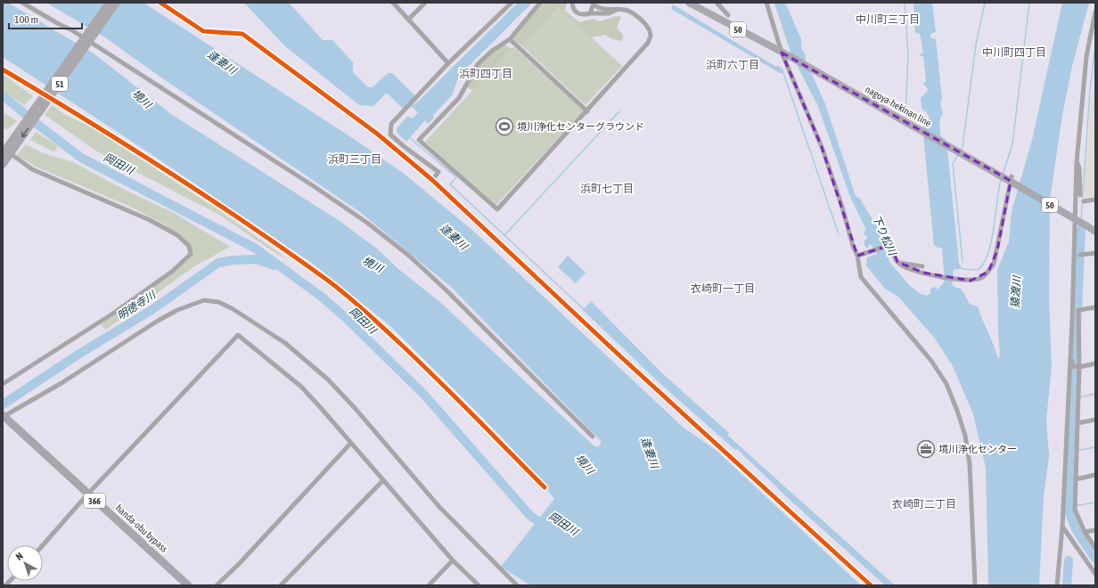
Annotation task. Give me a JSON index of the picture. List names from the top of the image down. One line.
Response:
{"streets":{"highway":["366","handa-obu bypass"],"main road":["50","51","nagoya-hekinan line"]},"districts":["中川町三丁目","中川町四丁目","浜町六丁目","浜町四丁目","浜町三丁目","浜町七丁目","衣崎町一丁目","衣崎町二丁目"],"water":["逢妻川","境川","岡田川","下り松川","猿渡川","明徳寺川"],"places":{"sports":["境川浄化センターグラウンド"],"office":["境川浄化センター"]},"scale_bar":"100 m","north":"top left"}
